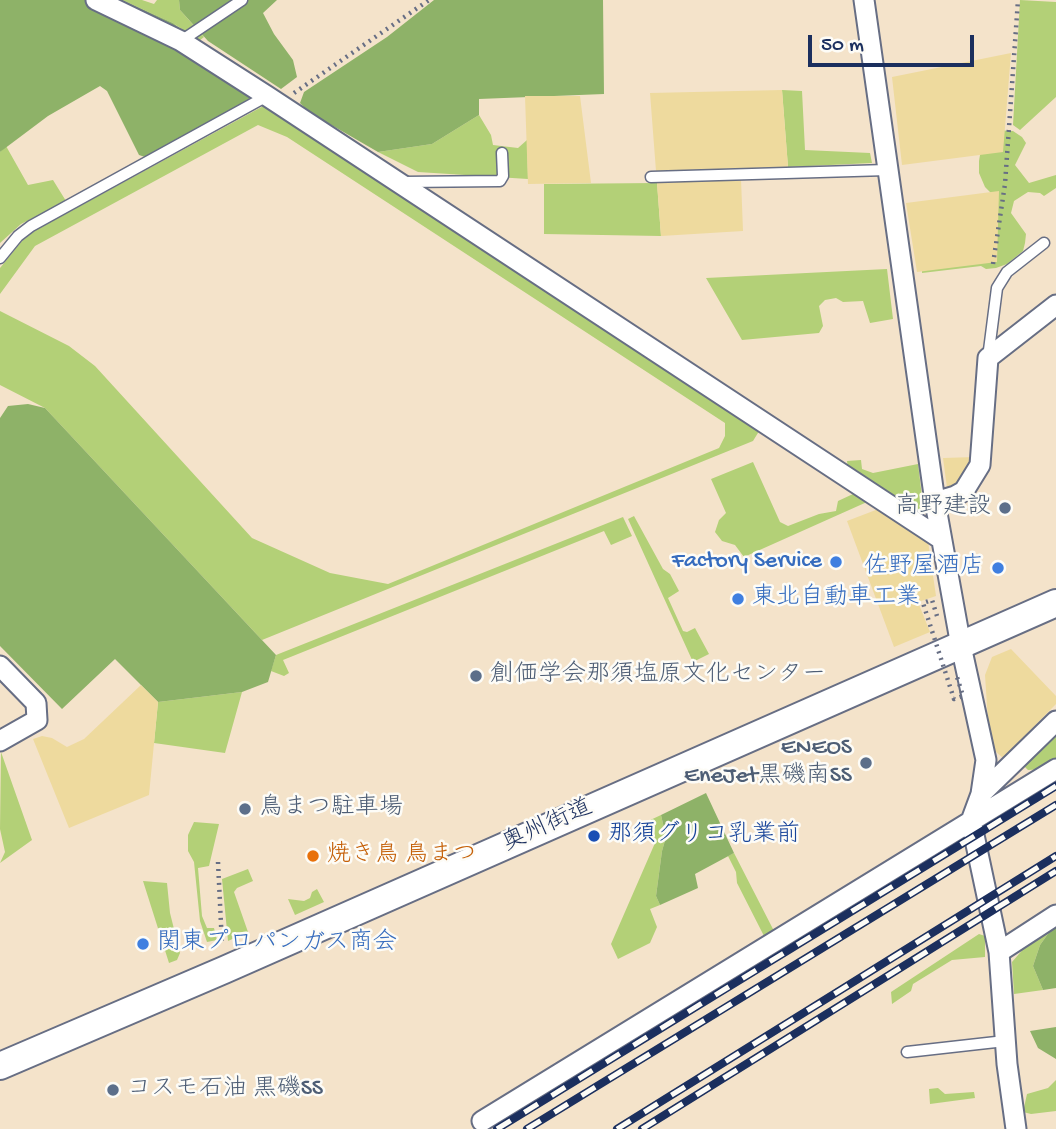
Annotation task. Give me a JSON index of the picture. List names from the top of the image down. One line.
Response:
{"streets":{"main road":["奥州街道"]},"places":["高野建設","Factory Service","佐野屋酒店","東北自動車工業","創価学会那須塩原文化センター","ENEOS EneJet黒磯南SS","鳥まつ駐車場","那須グリコ乳業前","焼き鳥 鳥まつ","関東プロパンガス商会","コスモ石油 黒磯SS"],"scale_bar":"50 m"}
